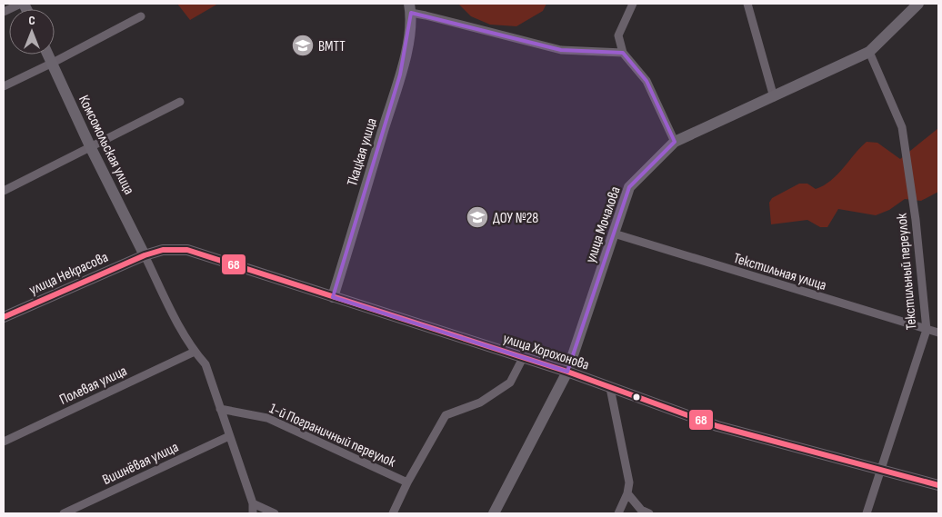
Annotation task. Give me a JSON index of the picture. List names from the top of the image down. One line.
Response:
{"streets":{"street":["Комсомольская улица","Ткацкая улица","улица Мочалова","Текстильная улица","Текстильный переулок","улица Некрасова","улица Хорохонова","Полевая улица","1-й Пограничный переулок","Вишнёвая улица"]},"crossings":[["Комсомольская улица","улица Некрасова"],["Комсомольская улица","улица Хорохонова"],["Ткацкая улица","улица Хорохонова"],["улица Мочалова","Текстильная улица"],["улица Мочалова","Текстильный переулок"],["улица Мочалова","улица Хорохонова"],["Текстильная улица","Текстильный переулок"],["Текстильный переулок","улица Хорохонова"],["улица Некрасова","улица Хорохонова"]],"places":{"school or university":["ВМТТ","ДОУ №28"]},"lines":["transit line 68"],"north":"top"}
